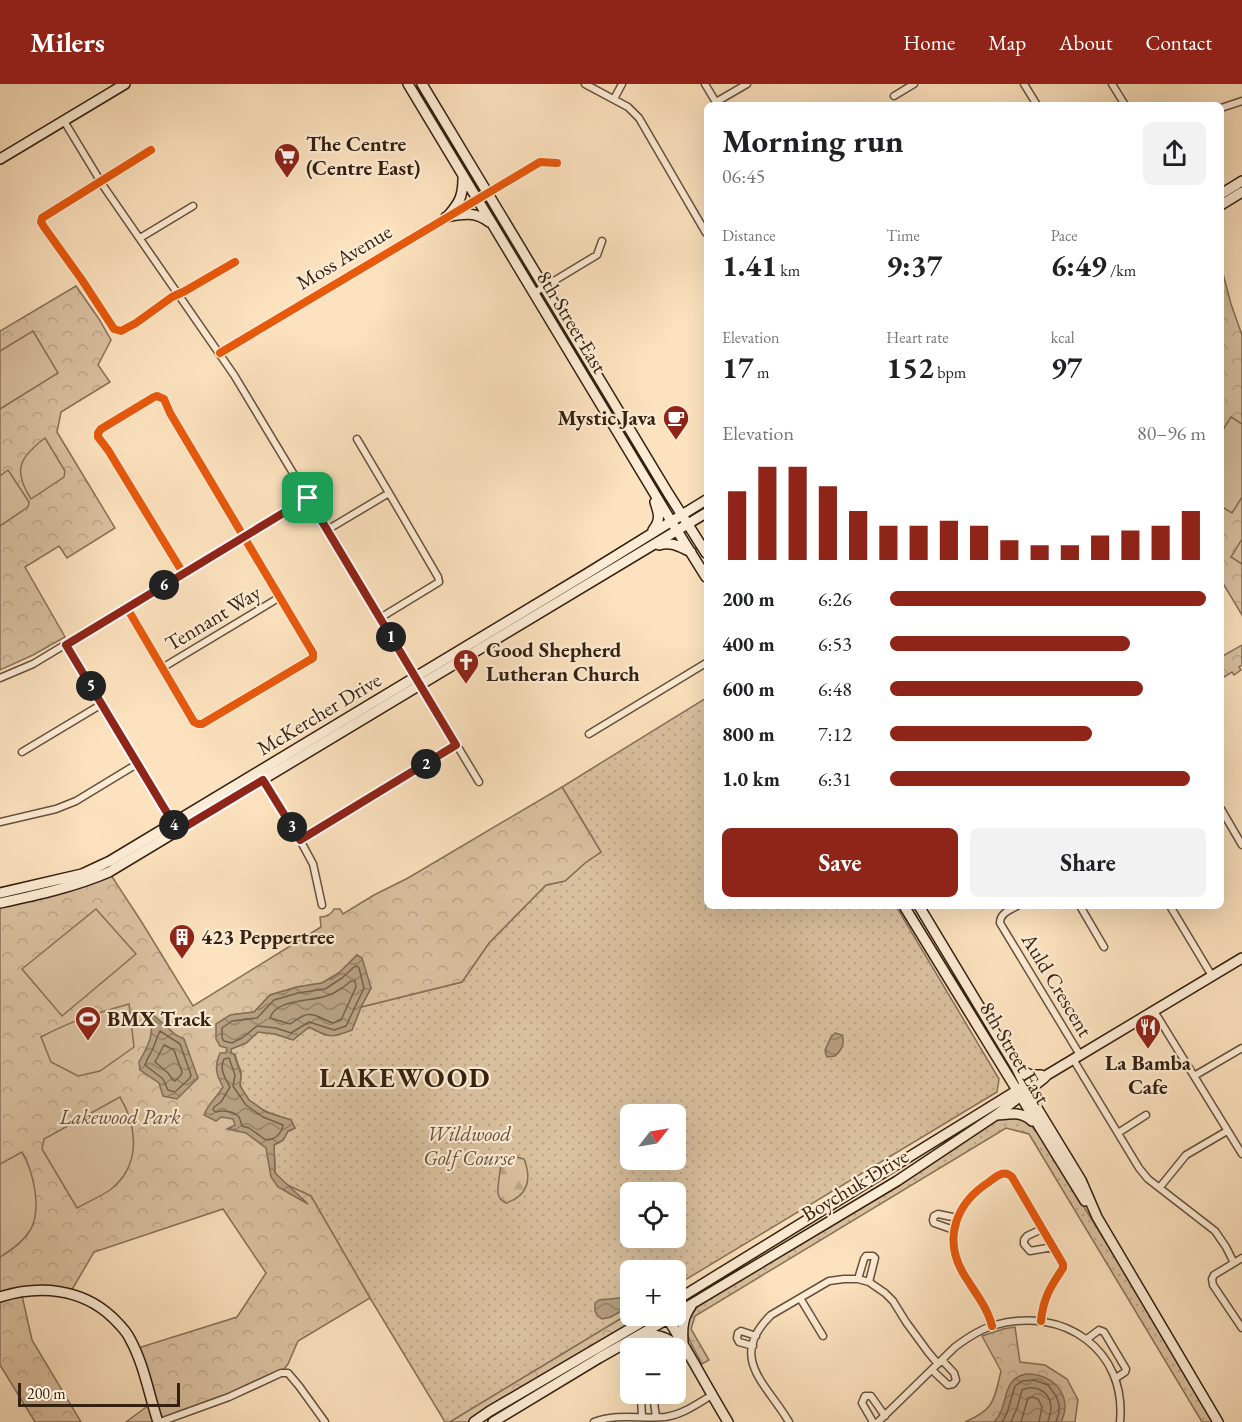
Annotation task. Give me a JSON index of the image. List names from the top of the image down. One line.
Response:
{"streets":{"main road":["8th Street East","McKercher Drive","Boychuk Drive"],"street":["Moss Avenue","Tennant Way","Auld Crescent"]},"crossings":[["Moss Avenue","8th Street East"],["8th Street East","McKercher Drive"],["8th Street East","Boychuk Drive"],["Auld Crescent","Boychuk Drive"]],"districts":["LAKEWOOD"],"parks":["Lakewood Park","Wildwood Golf Course"],"places":{"supermarket":["The Centre (Centre East)"],"cafe":["Mystic Java"],"church":["Good Shepherd Lutheran Church"],"building":["423 Peppertree"],"sports":["BMX Track"],"restaurant":["La Bamba Cafe"]},"scale_bar":"200 m","north":"top right","page":{"header":"Milers","nav":["Home","Map","About","Contact"],"heading":["Morning run","06:45"],"stats":[["Distance","1.41 km"],["Time","9:37"],["Pace","6:49 /km"],["Elevation","17 m"],["Heart rate","152 bpm"],["kcal","97"]],"chart":["Elevation","80–96 m"],"pins":["6","1","5","2","4","3"],"list":[{"name":"200 m","note":"6:26"},{"name":"400 m","note":"6:53"},{"name":"600 m","note":"6:48"},{"name":"800 m","note":"7:12"},{"name":"1.0 km","note":"6:31"}],"buttons":["Save","Share"],"map_buttons":["+","−"],"scale":"200 m"}}
